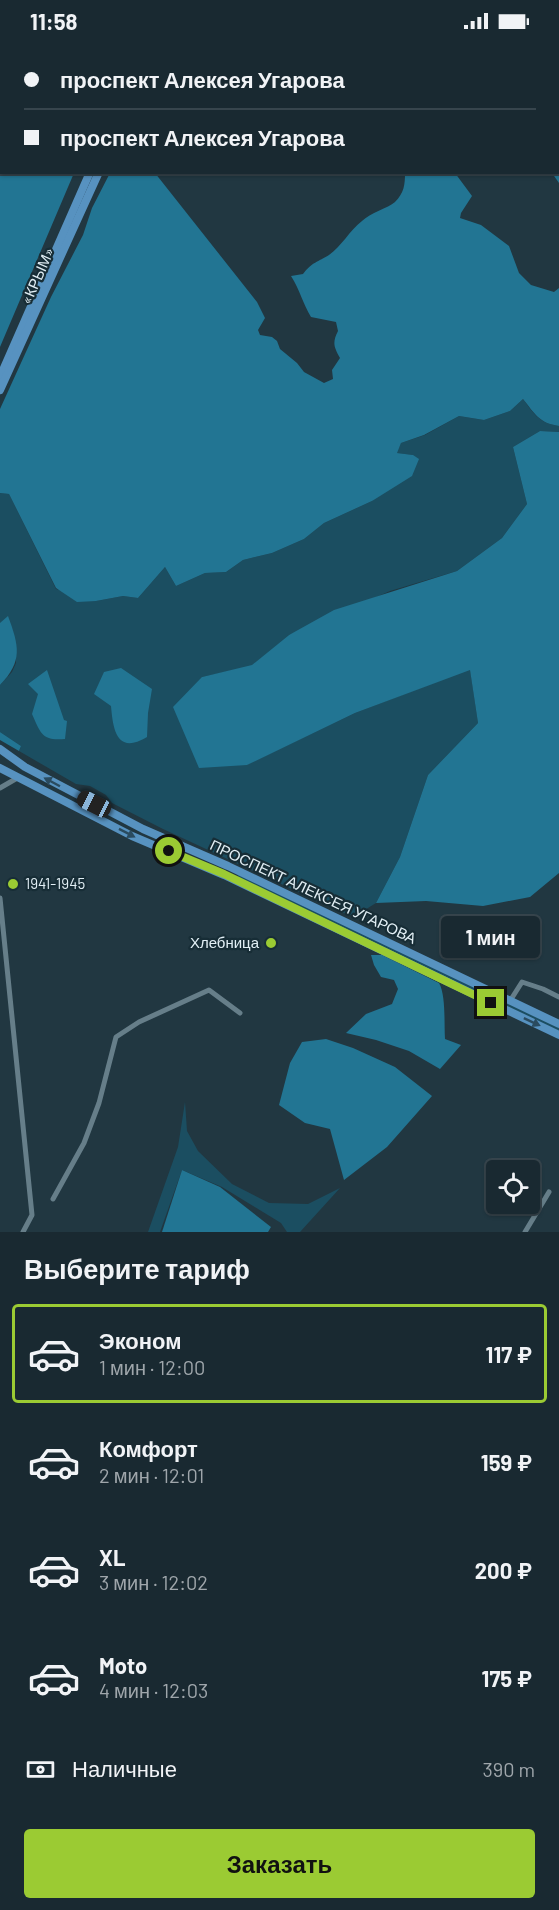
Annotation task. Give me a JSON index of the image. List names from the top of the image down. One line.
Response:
{"streets":{"main road":["«КРЫМ»","ПРОСПЕКТ АЛЕКСЕЯ УГАРОВА"]},"places":["1941-1945","Хлебница"],"page":{"status":"11:58","banner":["проспект Алексея Угарова","проспект Алексея Угарова"],"bubble":"1 мин","heading":"Выберите тариф","list":[{"name":"Эконом","note":"1 мин · 12:00","value":"117 ₽"},{"name":"Комфорт","note":"2 мин · 12:01","value":"159 ₽"},{"name":"XL","note":"3 мин · 12:02","value":"200 ₽"},{"name":"Moto","note":"4 мин · 12:03","value":"175 ₽"}],"pay":["Наличные","390 m"],"buttons":"Заказать"}}
